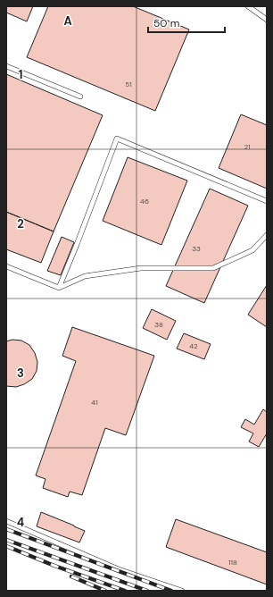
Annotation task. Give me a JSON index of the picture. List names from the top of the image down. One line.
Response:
{"house_numbers":["51","21","46","33","38","42","41","118"],"scale_bar":"50 m","grid":{"columns":["A"],"rows":["1","2","3","4"]}}
